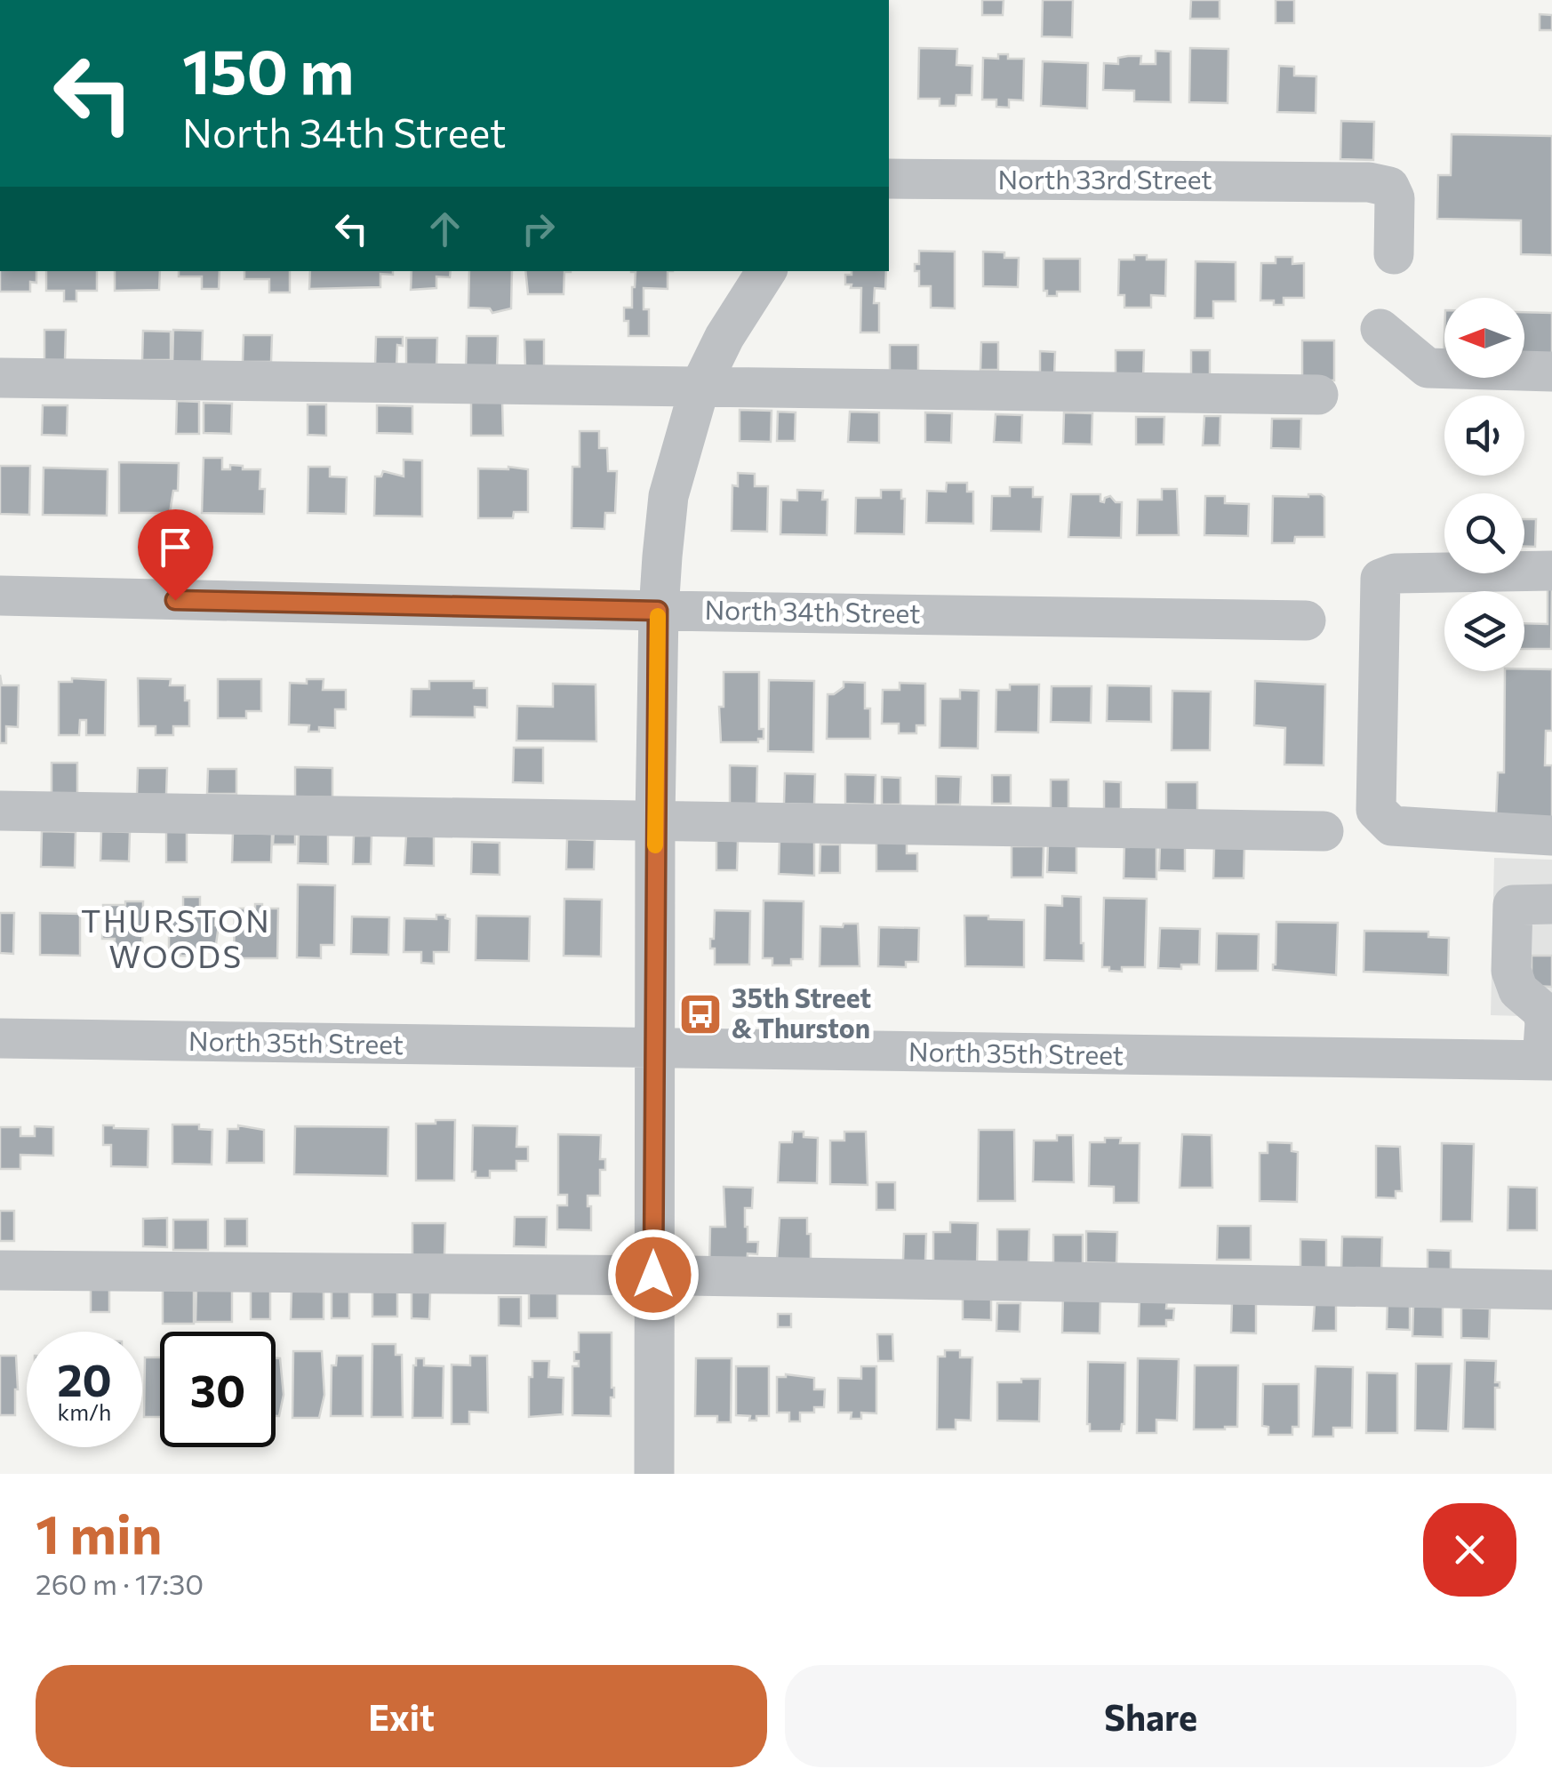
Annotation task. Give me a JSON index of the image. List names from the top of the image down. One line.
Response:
{"streets":{"street":["North 33rd Street","North 34th Street","North 35th Street"]},"districts":["THURSTON WOODS"],"places":{"bus stop":["35th Street & Thurston"]},"north":"left","page":{"turn":["150 m","North 34th Street"],"speed":"20 km/h","limit":"30","heading":["1 min","260 m · 17:30"],"buttons":["Exit","Share"]}}
